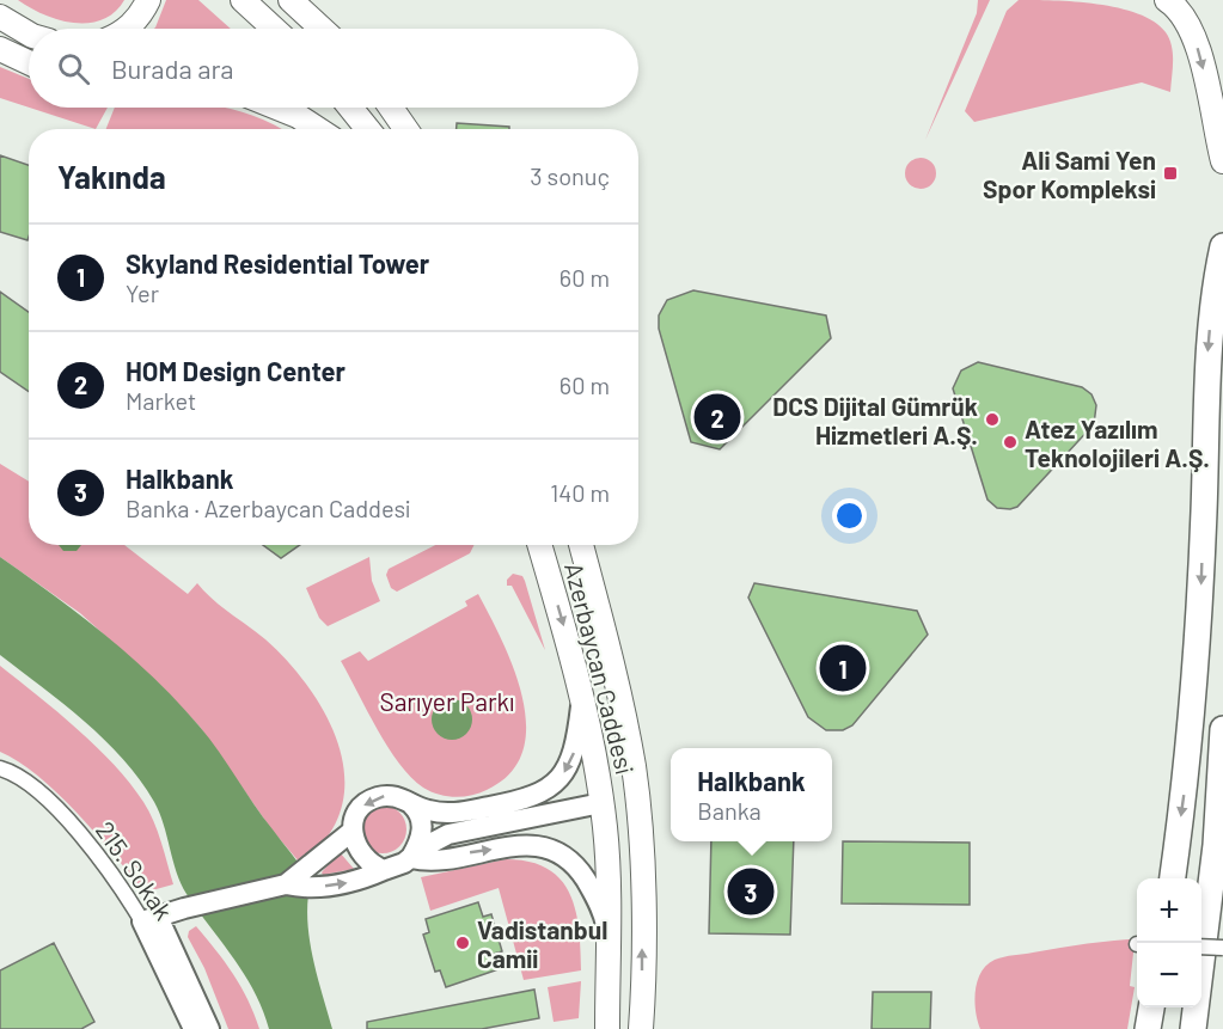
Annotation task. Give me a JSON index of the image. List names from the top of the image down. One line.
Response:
{"streets":{"main road":["Azerbaycan Caddesi"],"street":["215. Sokak"]},"parks":["Sarıyer Parkı"],"places":{"transit":["Ali Sami Yen Spor Kompleksi"],"other":["DCS Dijital Gümrük Hizmetleri A.Ş.","Atez Yazılım Teknolojileri A.Ş.","Vadistanbul Camii"]},"page":{"search":"Burada ara","heading":["Yakında","3 sonuç"],"list":[{"mark":"1","name":"Skyland Residential Tower","note":"Yer","value":"60 m"},{"mark":"2","name":"HOM Design Center","note":"Market","value":"60 m"},{"mark":"3","name":"Halkbank","note":"Banka · Azerbaycan Caddesi","value":"140 m"}],"pins":["2","1","3"],"popup":["Halkbank","Banka"],"map_buttons":["+","−"]}}
